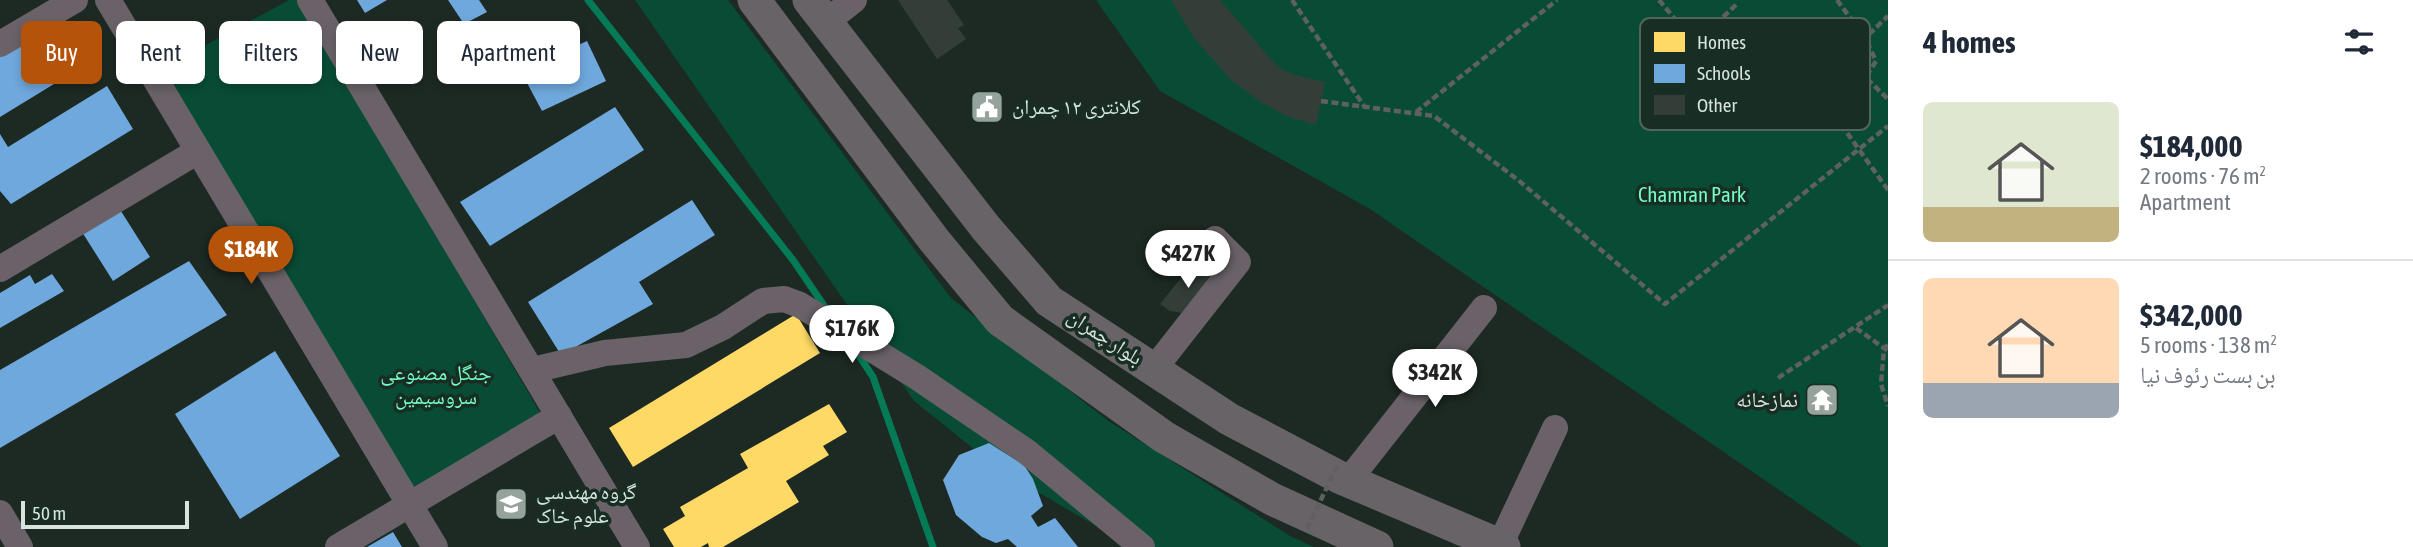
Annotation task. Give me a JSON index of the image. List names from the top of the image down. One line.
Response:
{"streets":{"main road":["بلوار چمران"]},"parks":["Chamran Park","جنگل مصنوعی سروسیمین"],"places":{"public building":["کلانتری ۱۲ چمران"],"temple":["نمازخانه"],"school or university":["گروه مهندسی علوم خاک"]},"legend":["Homes","Schools","Other"],"scale_bar":"50 m","page":{"heading":"4 homes","chip":["Buy","Rent","Filters","New","Apartment"],"list":[{"name":"$184,000","note":"2 rooms · 76 m² · Apartment"},{"name":"$342,000","note":"5 rooms · 138 m² · بن بست رئوف نیا"}],"price":["$184K","$427K","$176K","$342K"],"scale":"50 m"}}
